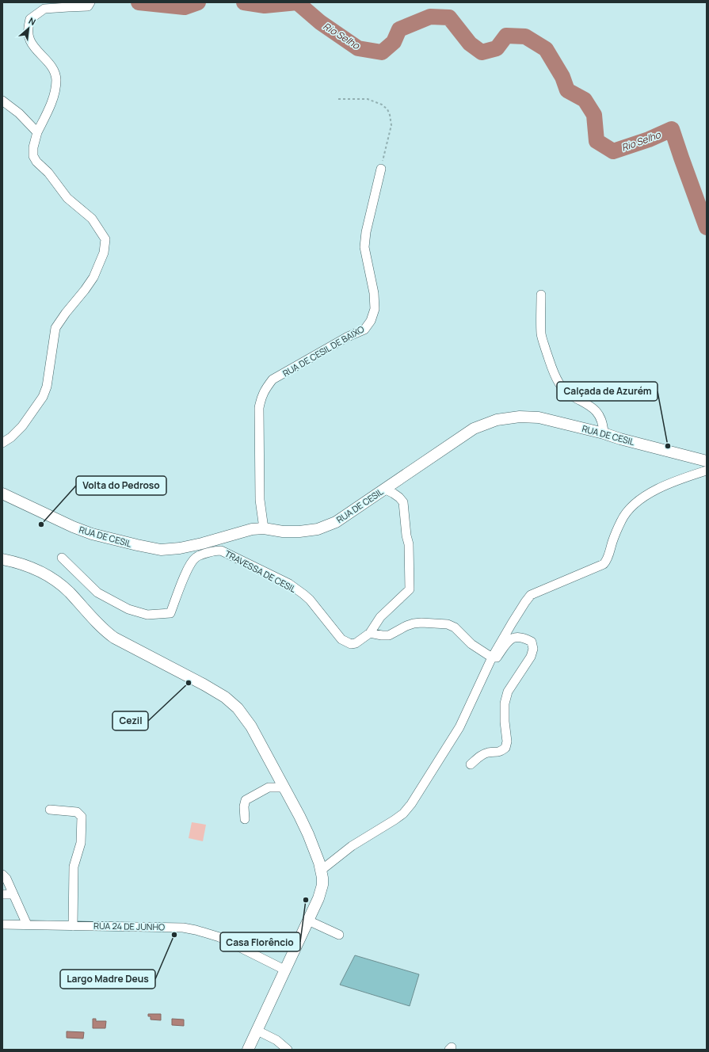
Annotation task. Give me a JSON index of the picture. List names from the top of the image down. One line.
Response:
{"streets":{"main road":["RUA DE CESIL"],"street":["RUA DE CESIL DE BAIXO","TRAVESSA DE CESIL","RUA 24 DE JUNHO"]},"crossings":[["RUA DE CESIL DE BAIXO","RUA DE CESIL"],["RUA DE CESIL","TRAVESSA DE CESIL"]],"water":["Rio Selho"],"places":["Calçada de Azurém","Volta do Pedroso","Cezil","Casa Florêncio","Largo Madre Deus"],"north":"top right"}
